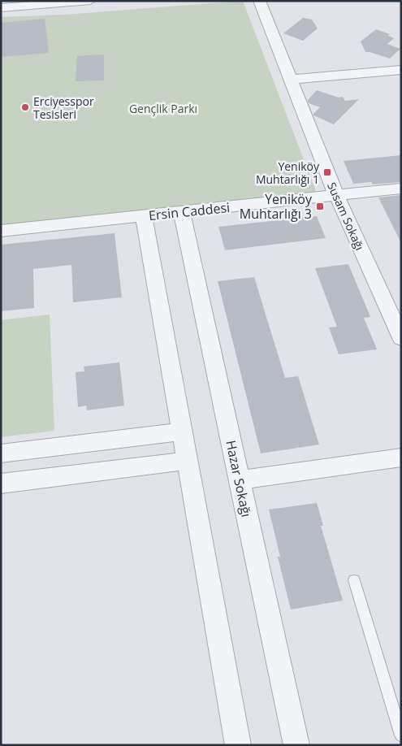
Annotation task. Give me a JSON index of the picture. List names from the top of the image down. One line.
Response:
{"streets":{"street":["Ersin Caddesi","Susam Sokağı","Hazar Sokağı"]},"crossings":[["Ersin Caddesi","Susam Sokağı"],["Ersin Caddesi","Hazar Sokağı"]],"parks":["Gençlik Parkı"],"places":{"other":["Erciyesspor Tesisleri"],"transit":["Yeniköy Muhtarlığı 1","Yeniköy Muhtarlığı 3"]}}
